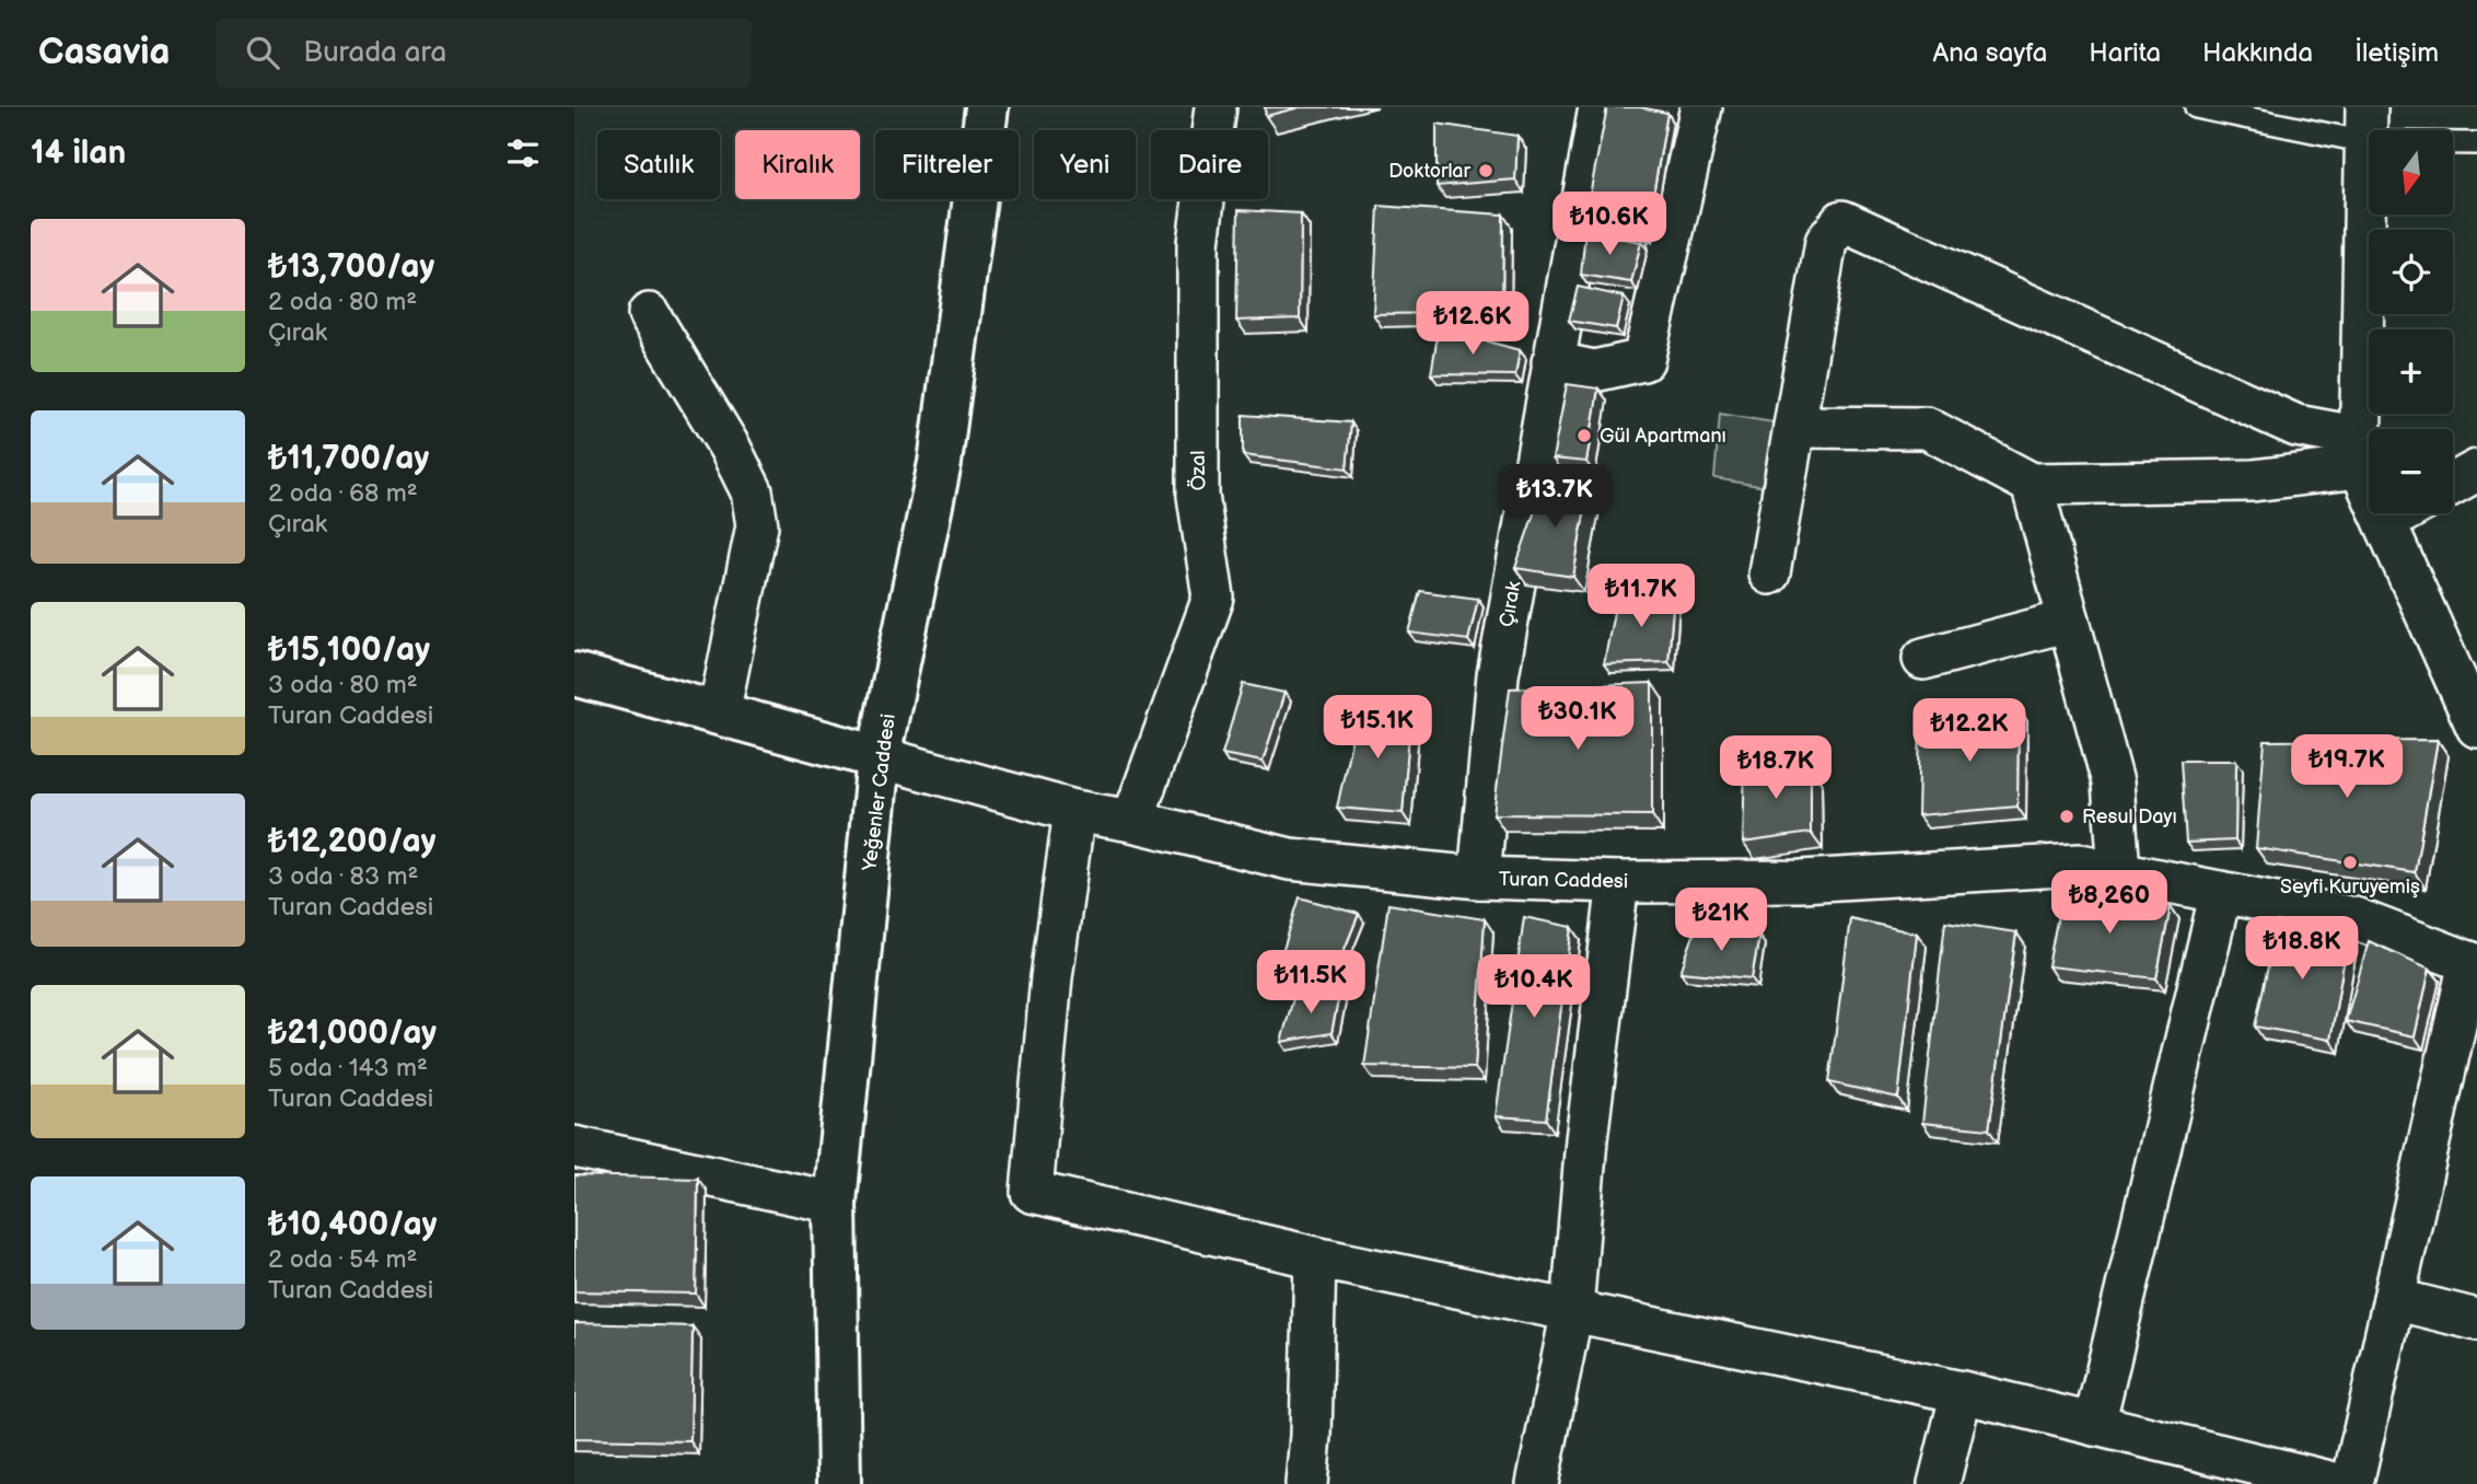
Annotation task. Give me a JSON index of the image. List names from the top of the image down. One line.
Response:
{"streets":{"street":["Özal","Çırak","Yeğenler Caddesi","Turan Caddesi"]},"crossings":[["Özal","Turan Caddesi"],["Çırak","Turan Caddesi"],["Yeğenler Caddesi","Turan Caddesi"]],"places":["Doktorlar","Gül Apartmanı","Resul Dayı","Seyfi Kuruyemiş"],"north":"bottom","page":{"header":"Casavia","search":"Burada ara","nav":["Ana sayfa","Harita","Hakkında","İletişim"],"heading":"14 ilan","map_buttons":["+","−"],"chip":["Satılık","Kiralık","Filtreler","Yeni","Daire"],"price":["₺10.6K","₺12.6K","₺13.7K","₺11.7K","₺30.1K","₺15.1K","₺12.2K","₺19.7K","₺18.7K","₺8,260","₺21K","₺18.8K","₺11.5K","₺10.4K"],"list":[{"name":"₺13,700/ay","note":"2 oda · 80 m² · Çırak"},{"name":"₺11,700/ay","note":"2 oda · 68 m² · Çırak"},{"name":"₺15,100/ay","note":"3 oda · 80 m² · Turan Caddesi"},{"name":"₺12,200/ay","note":"3 oda · 83 m² · Turan Caddesi"},{"name":"₺21,000/ay","note":"5 oda · 143 m² · Turan Caddesi"},{"name":"₺10,400/ay","note":"2 oda · 54 m² · Turan Caddesi"}]}}
